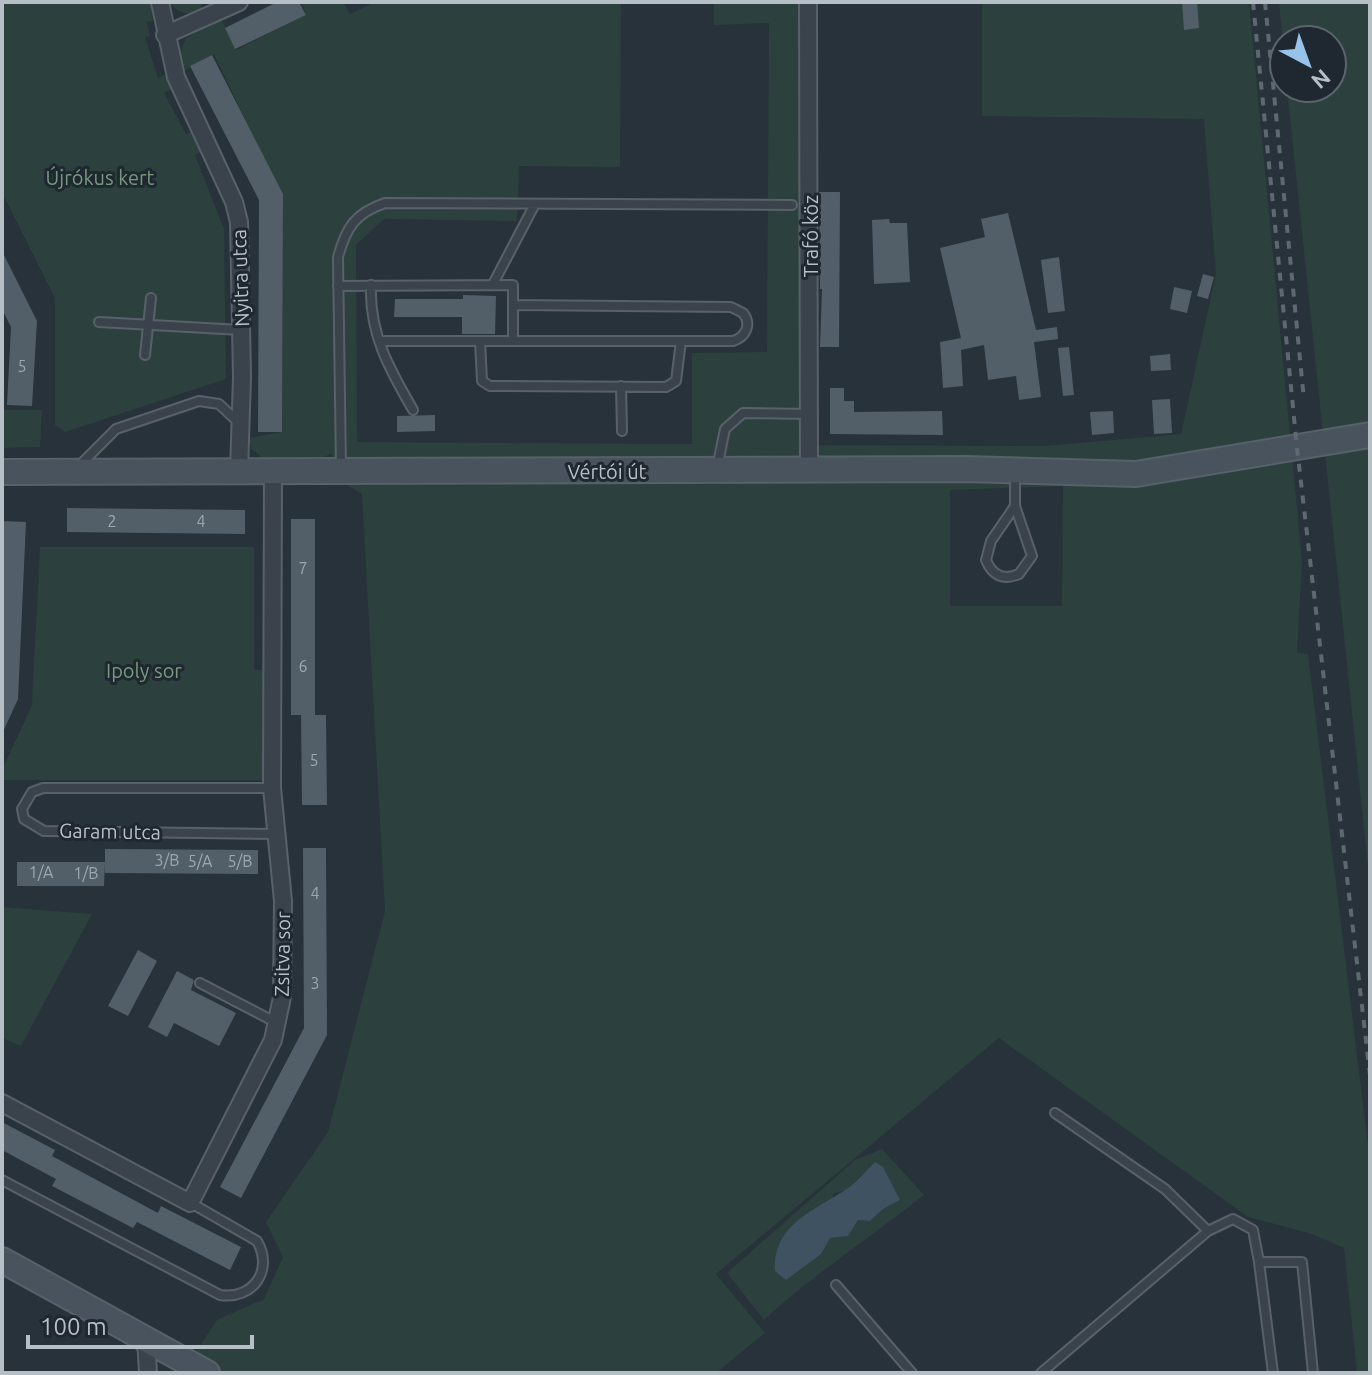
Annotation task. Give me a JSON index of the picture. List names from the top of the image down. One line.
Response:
{"streets":{"street":["Trafó köz","Nyitra utca","Vértói út","Zsitva sor"],"lane":["Garam utca"]},"crossings":[["Trafó köz","Vértói út"],["Nyitra utca","Vértói út"],["Vértói út","Zsitva sor"],["Garam utca","Zsitva sor"]],"parks":["Újrókus kert","Ipoly sor"],"house_numbers":["5","2","4","7","6","5","3/B","5/A","5/B","1/A","1/B","4","3"],"scale_bar":"100 m","north":"bottom right"}
